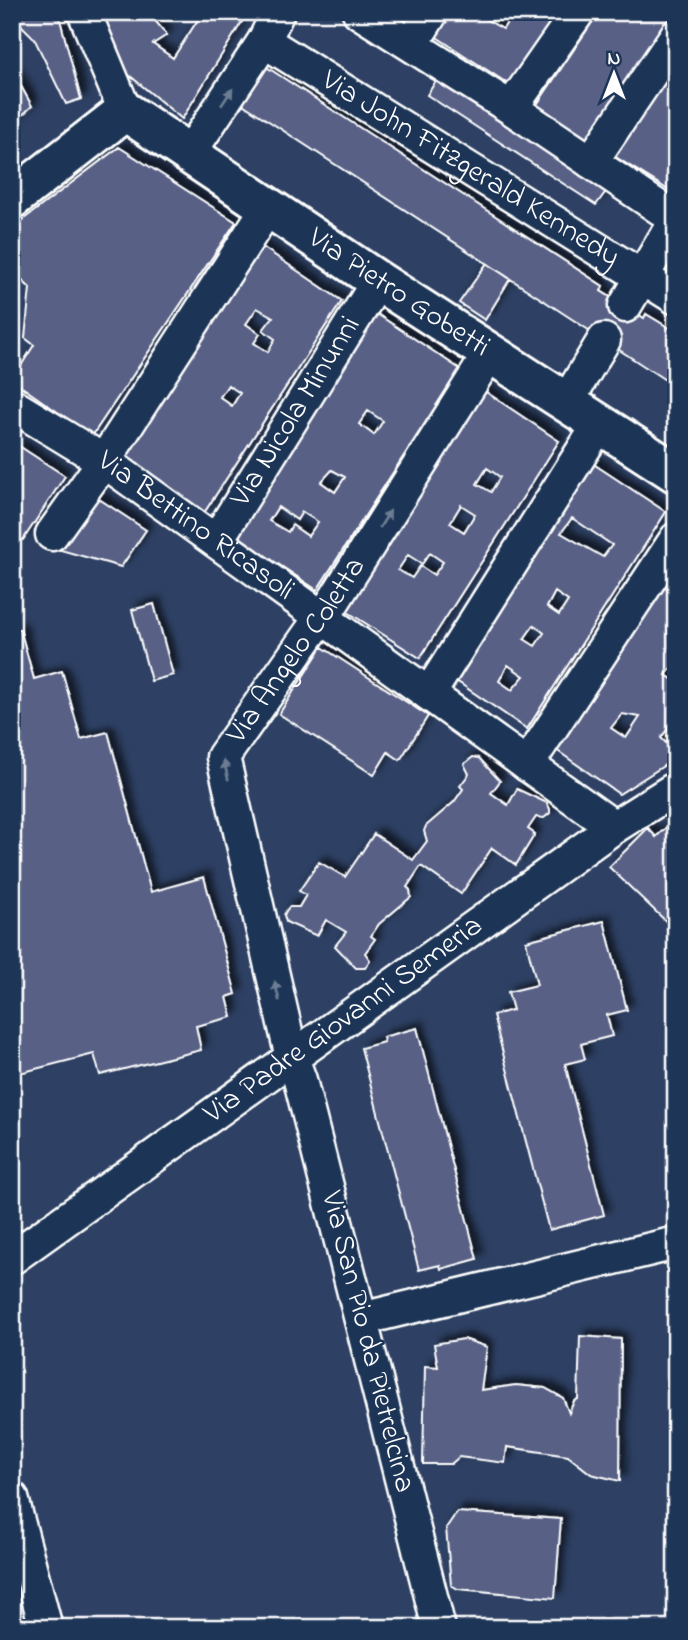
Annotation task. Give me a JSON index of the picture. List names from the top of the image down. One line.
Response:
{"streets":{"street":["Via John Fitzgerald Kennedy","Via Pietro Gobetti","Via Nicola Minunni","Via Bettino Ricasoli","Via Angelo Coletta","Via Padre Giovanni Semeria","Via San Pio da Pietrelcina"]},"crossings":[["Via Pietro Gobetti","Via Nicola Minunni"],["Via Pietro Gobetti","Via Angelo Coletta"],["Via Nicola Minunni","Via Bettino Ricasoli"],["Via Bettino Ricasoli","Via Angelo Coletta"],["Via Bettino Ricasoli","Via Padre Giovanni Semeria"],["Via Angelo Coletta","Via Padre Giovanni Semeria"],["Via Angelo Coletta","Via San Pio da Pietrelcina"],["Via Padre Giovanni Semeria","Via San Pio da Pietrelcina"]],"north":"top"}
